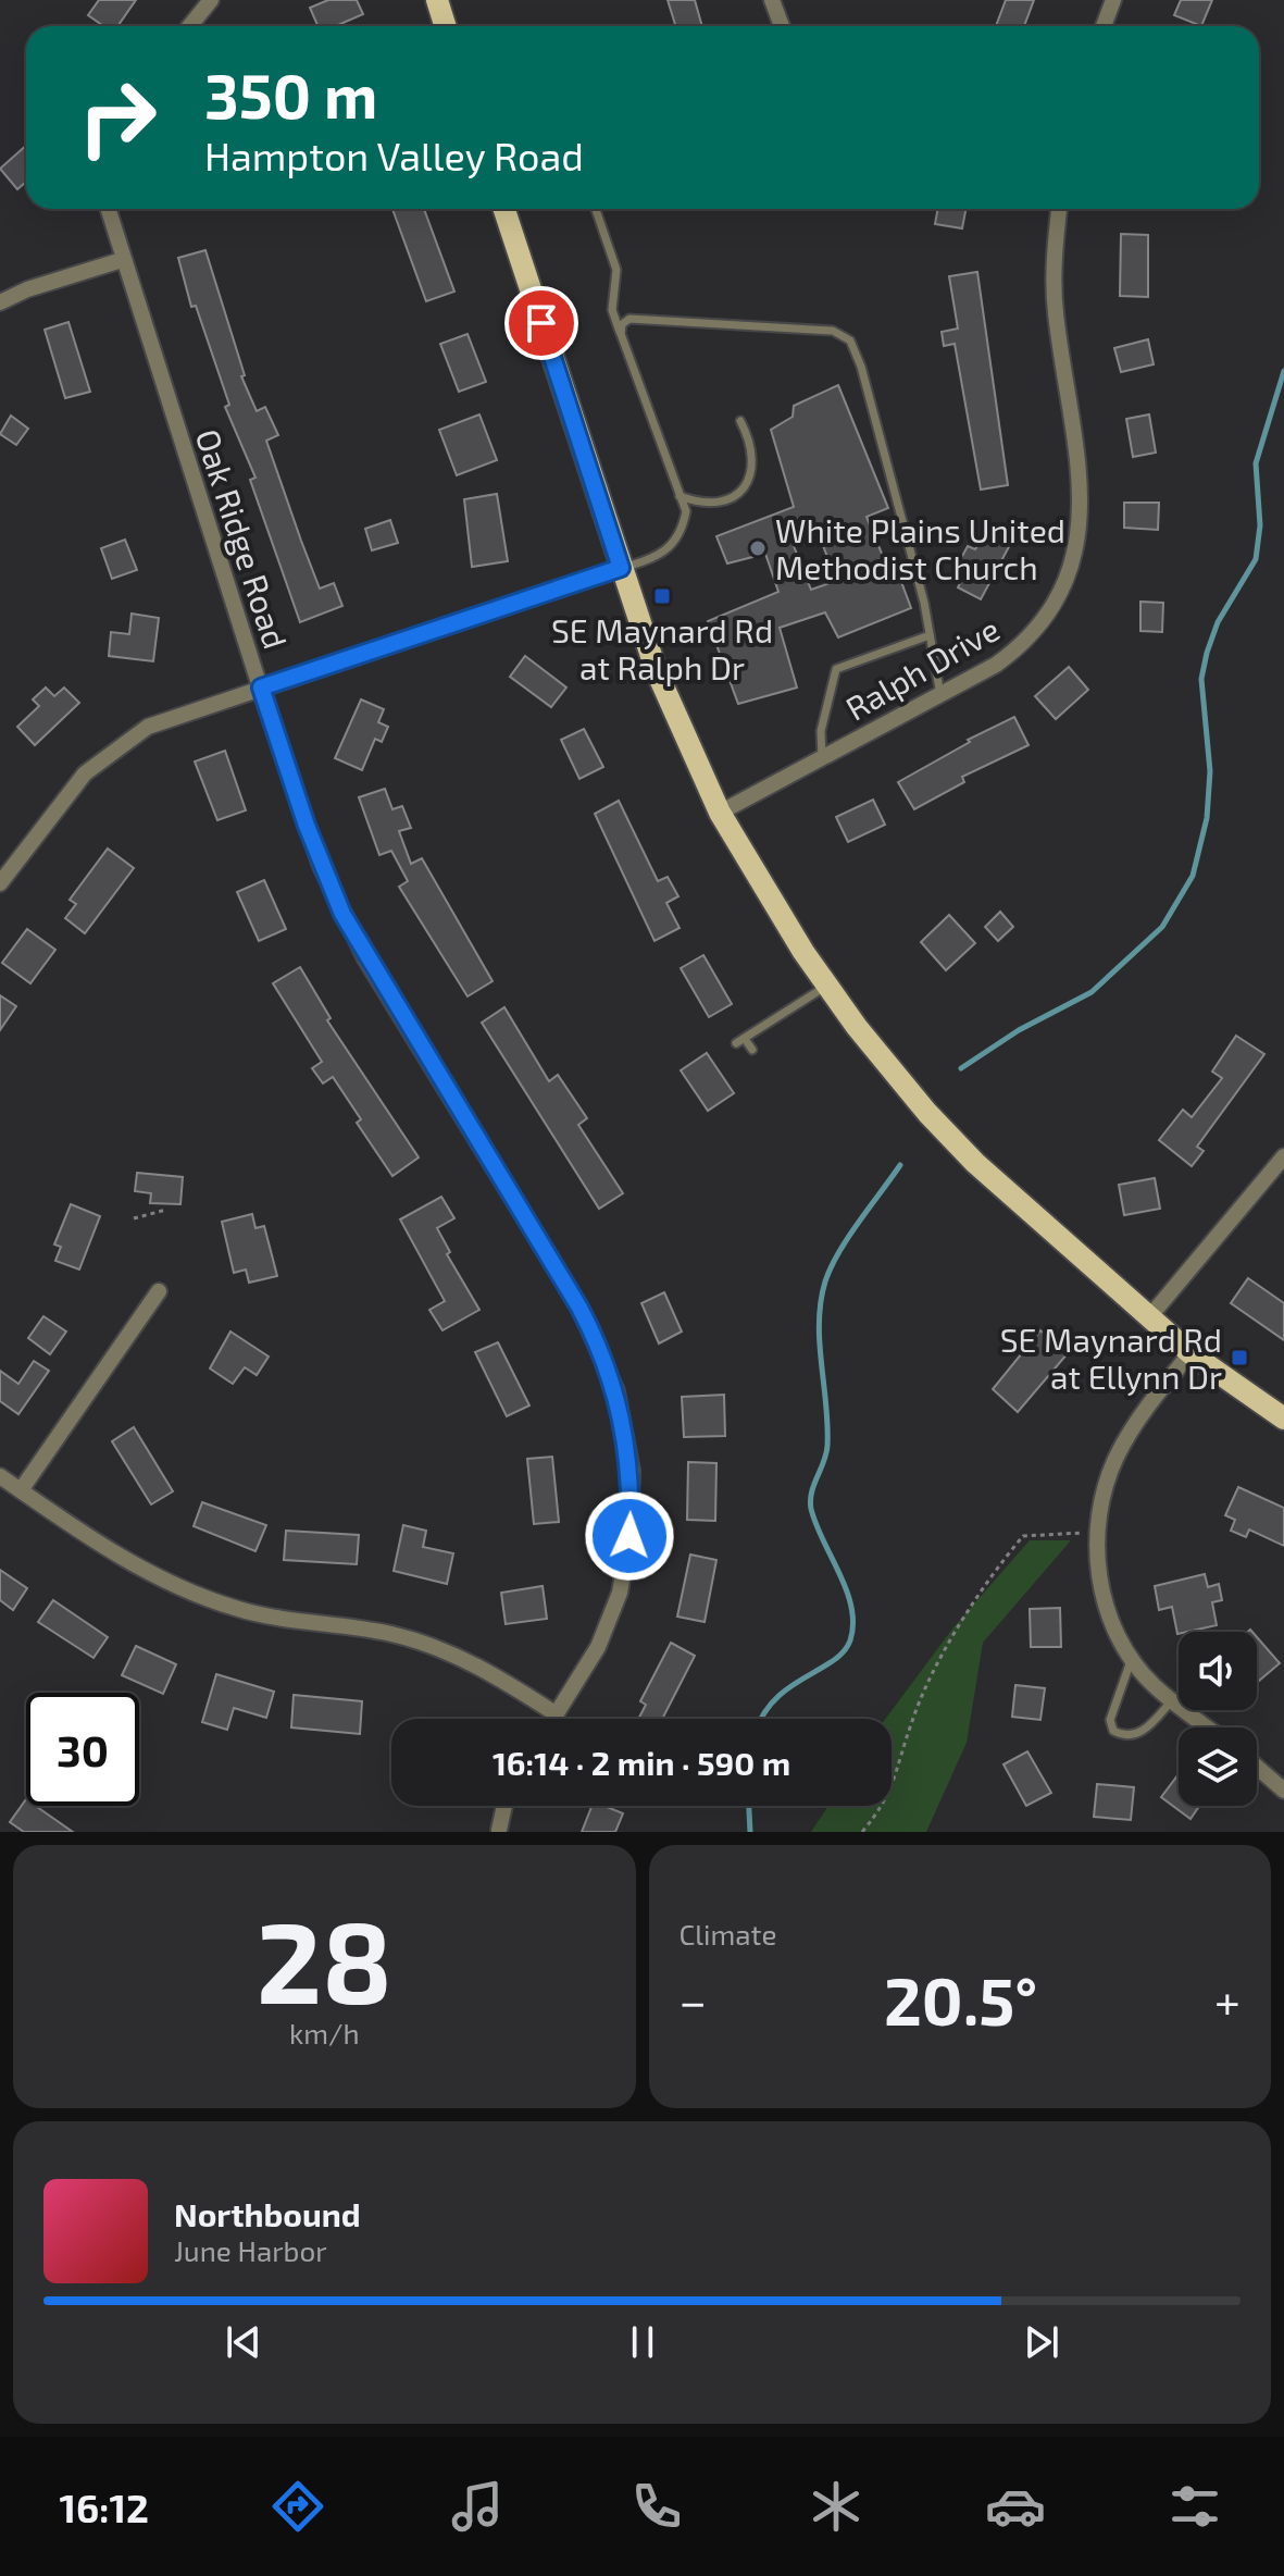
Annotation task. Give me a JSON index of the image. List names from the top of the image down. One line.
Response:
{"streets":{"street":["Oak Ridge Road","Ralph Drive"]},"places":{"other":["White Plains United Methodist Church"],"transit":["SE Maynard Rd at Ralph Dr","SE Maynard Rd at Ellynn Dr"]},"page":{"turn":["350 m","Hampton Valley Road"],"limit":"30","trip":"16:14 · 2 min · 590 m","tile":[["28","km/h"],"Climate"],"heat":["−","20.5°","+"],"song":["Northbound","June Harbor"],"tabs":"16:12"}}
